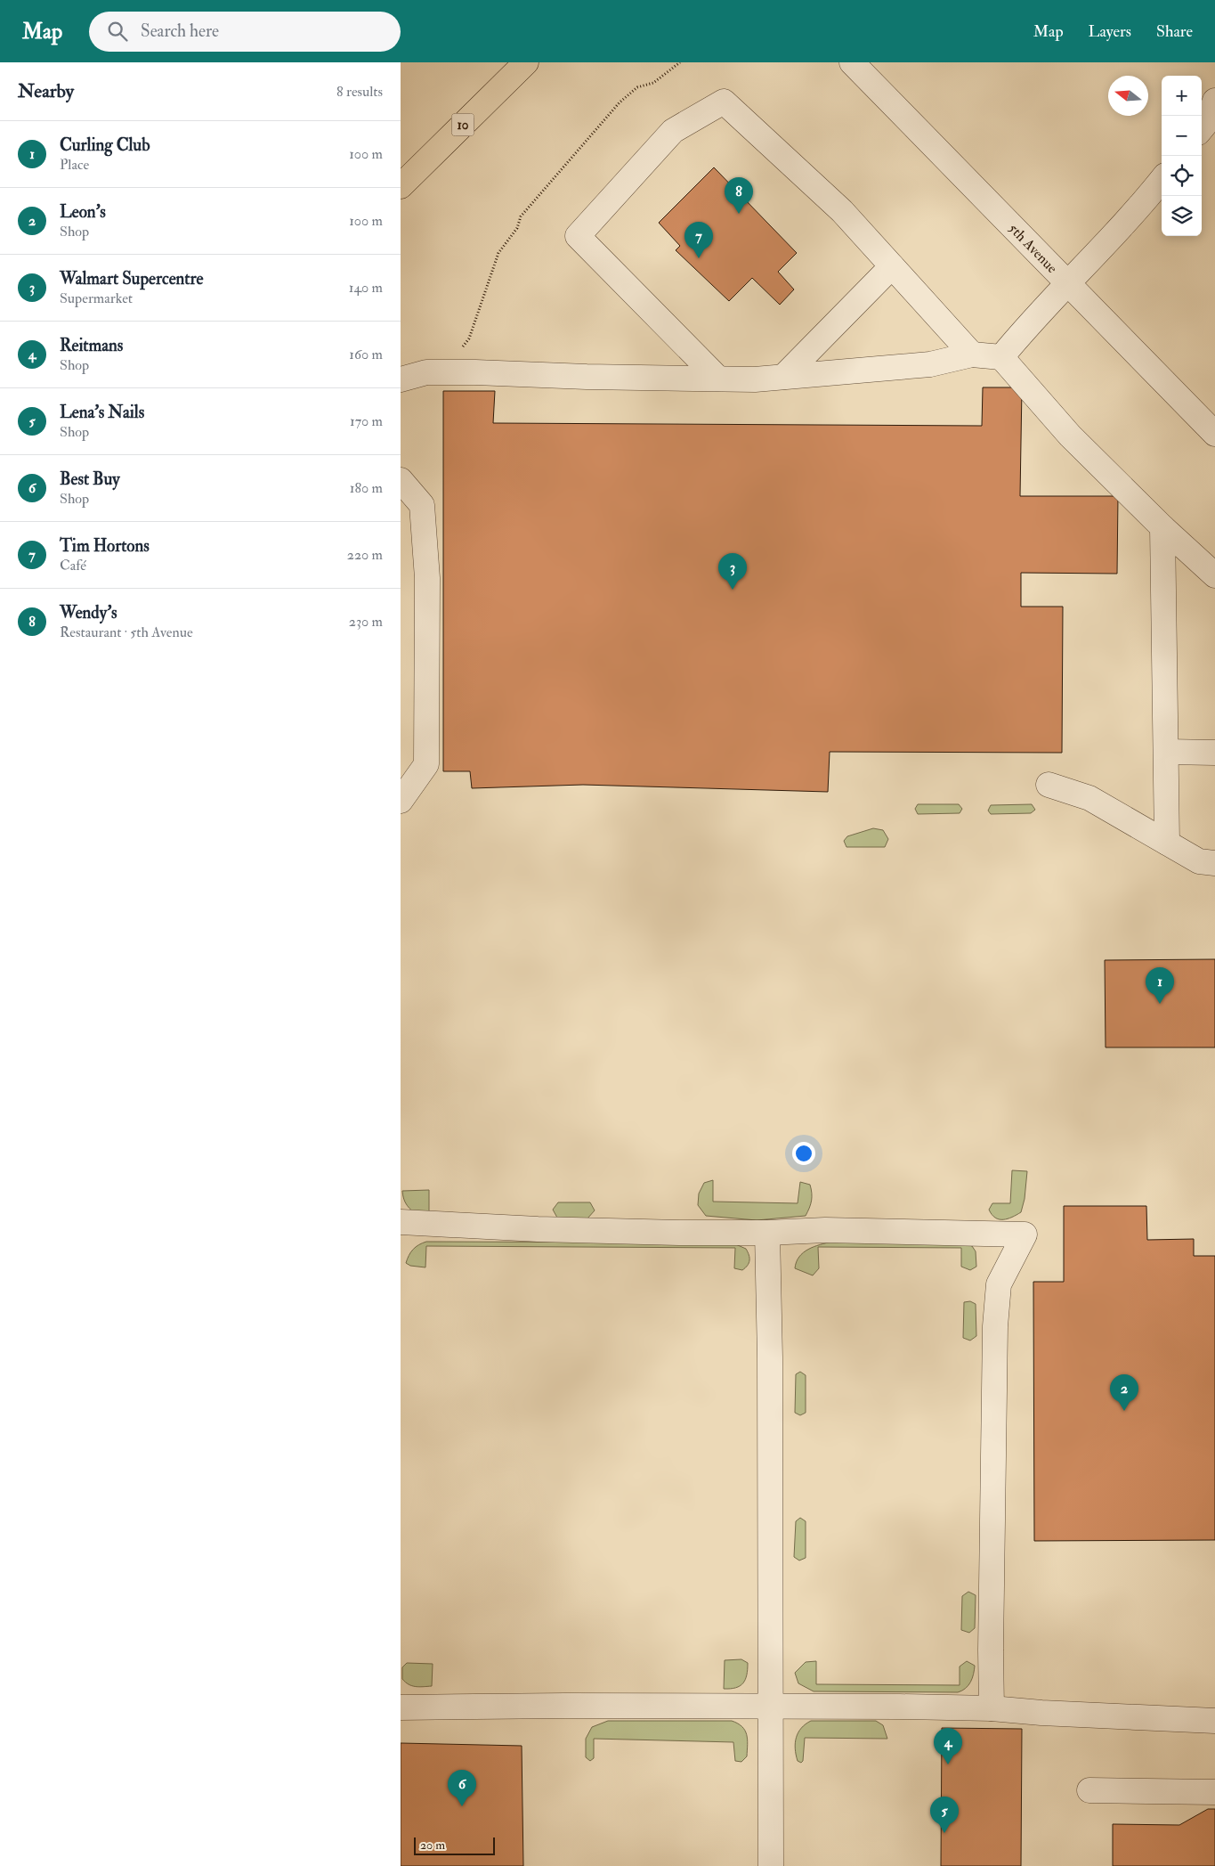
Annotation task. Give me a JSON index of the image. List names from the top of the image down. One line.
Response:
{"streets":{"highway":["10"],"street":["5th Avenue"]},"scale_bar":"20 m","north":"left","page":{"header":"Map","search":"Search here","nav":["Map","Layers","Share"],"heading":["Nearby","8 results"],"map_buttons":["+","−"],"list":[{"mark":"1","name":"Curling Club","note":"Place","value":"100 m"},{"mark":"2","name":"Leon's","note":"Shop","value":"100 m"},{"mark":"3","name":"Walmart Supercentre","note":"Supermarket","value":"140 m"},{"mark":"4","name":"Reitmans","note":"Shop","value":"160 m"},{"mark":"5","name":"Lena's Nails","note":"Shop","value":"170 m"},{"mark":"6","name":"Best Buy","note":"Shop","value":"180 m"},{"mark":"7","name":"Tim Hortons","note":"Café","value":"220 m"},{"mark":"8","name":"Wendy's","note":"Restaurant · 5th Avenue","value":"230 m"}],"pins":["8","7","3","1","2","4","6","5"],"scale":"20 m"}}
